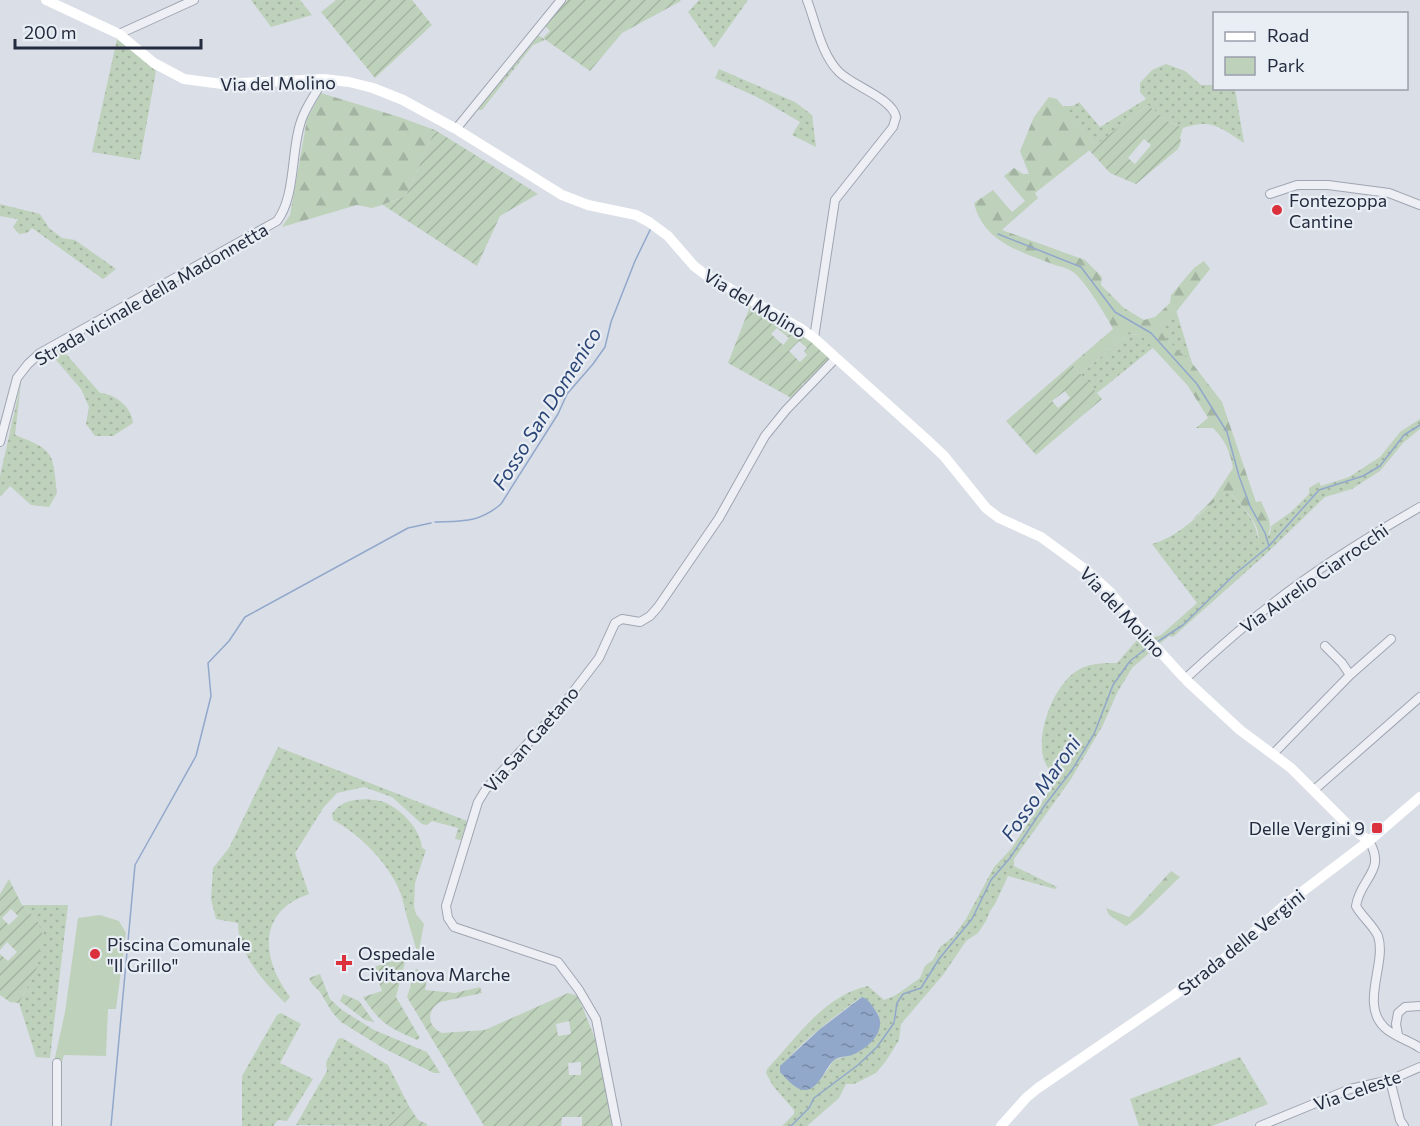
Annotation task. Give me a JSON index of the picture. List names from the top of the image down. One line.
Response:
{"streets":{"street":["Via del Molino","Strada vicinale della Madonnetta","Via Aurelio Ciarrocchi","Via San Gaetano","Strada delle Vergini","Via Celeste"]},"crossings":[["Via del Molino","Strada vicinale della Madonnetta"],["Via del Molino","Via Aurelio Ciarrocchi"],["Via del Molino","Via San Gaetano"],["Via del Molino","Strada delle Vergini"],["Via del Molino","Via Celeste"],["Strada delle Vergini","Via Celeste"]],"water":["Fosso San Domenico","Fosso Maroni"],"places":{"other":["Fontezoppa Cantine","Piscina Comunale \"Il Grillo\""],"transit":["Delle Vergini 9"],"health":["Ospedale Civitanova Marche"]},"legend":["Road","Park"],"scale_bar":"200 m"}
